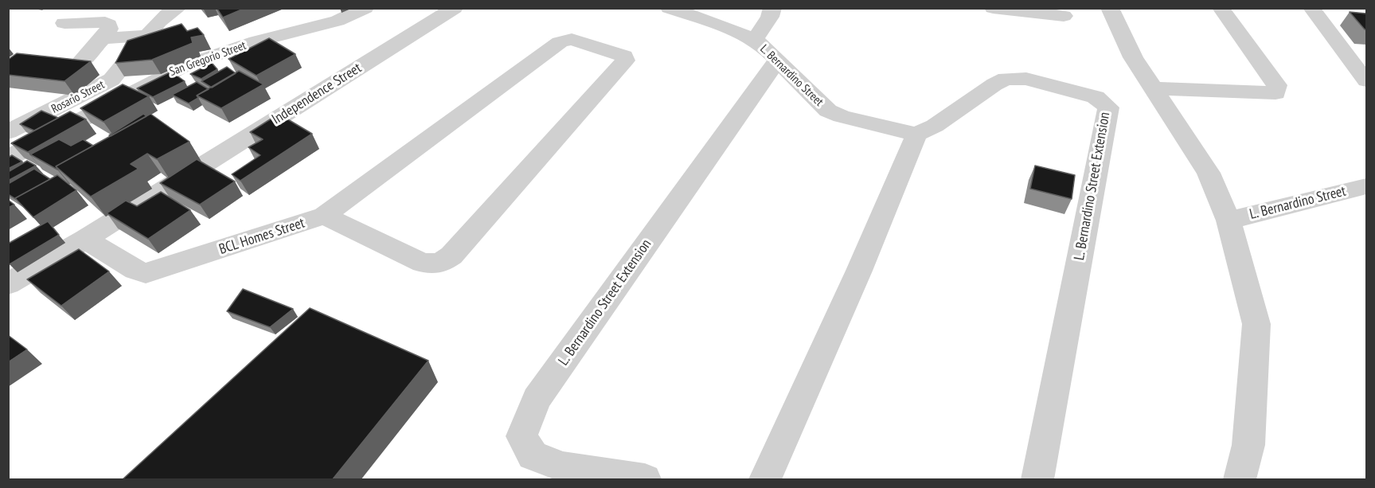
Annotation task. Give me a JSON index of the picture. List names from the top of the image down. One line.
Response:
{"streets":{"street":["San Gregorio Street","L. Bernardino Street","Independence Street","Rosario Street","L. Bernardino Street Extension","BCL Homes Street"]},"crossings":[["L. Bernardino Street","L. Bernardino Street Extension"],["Independence Street","BCL Homes Street"]]}
